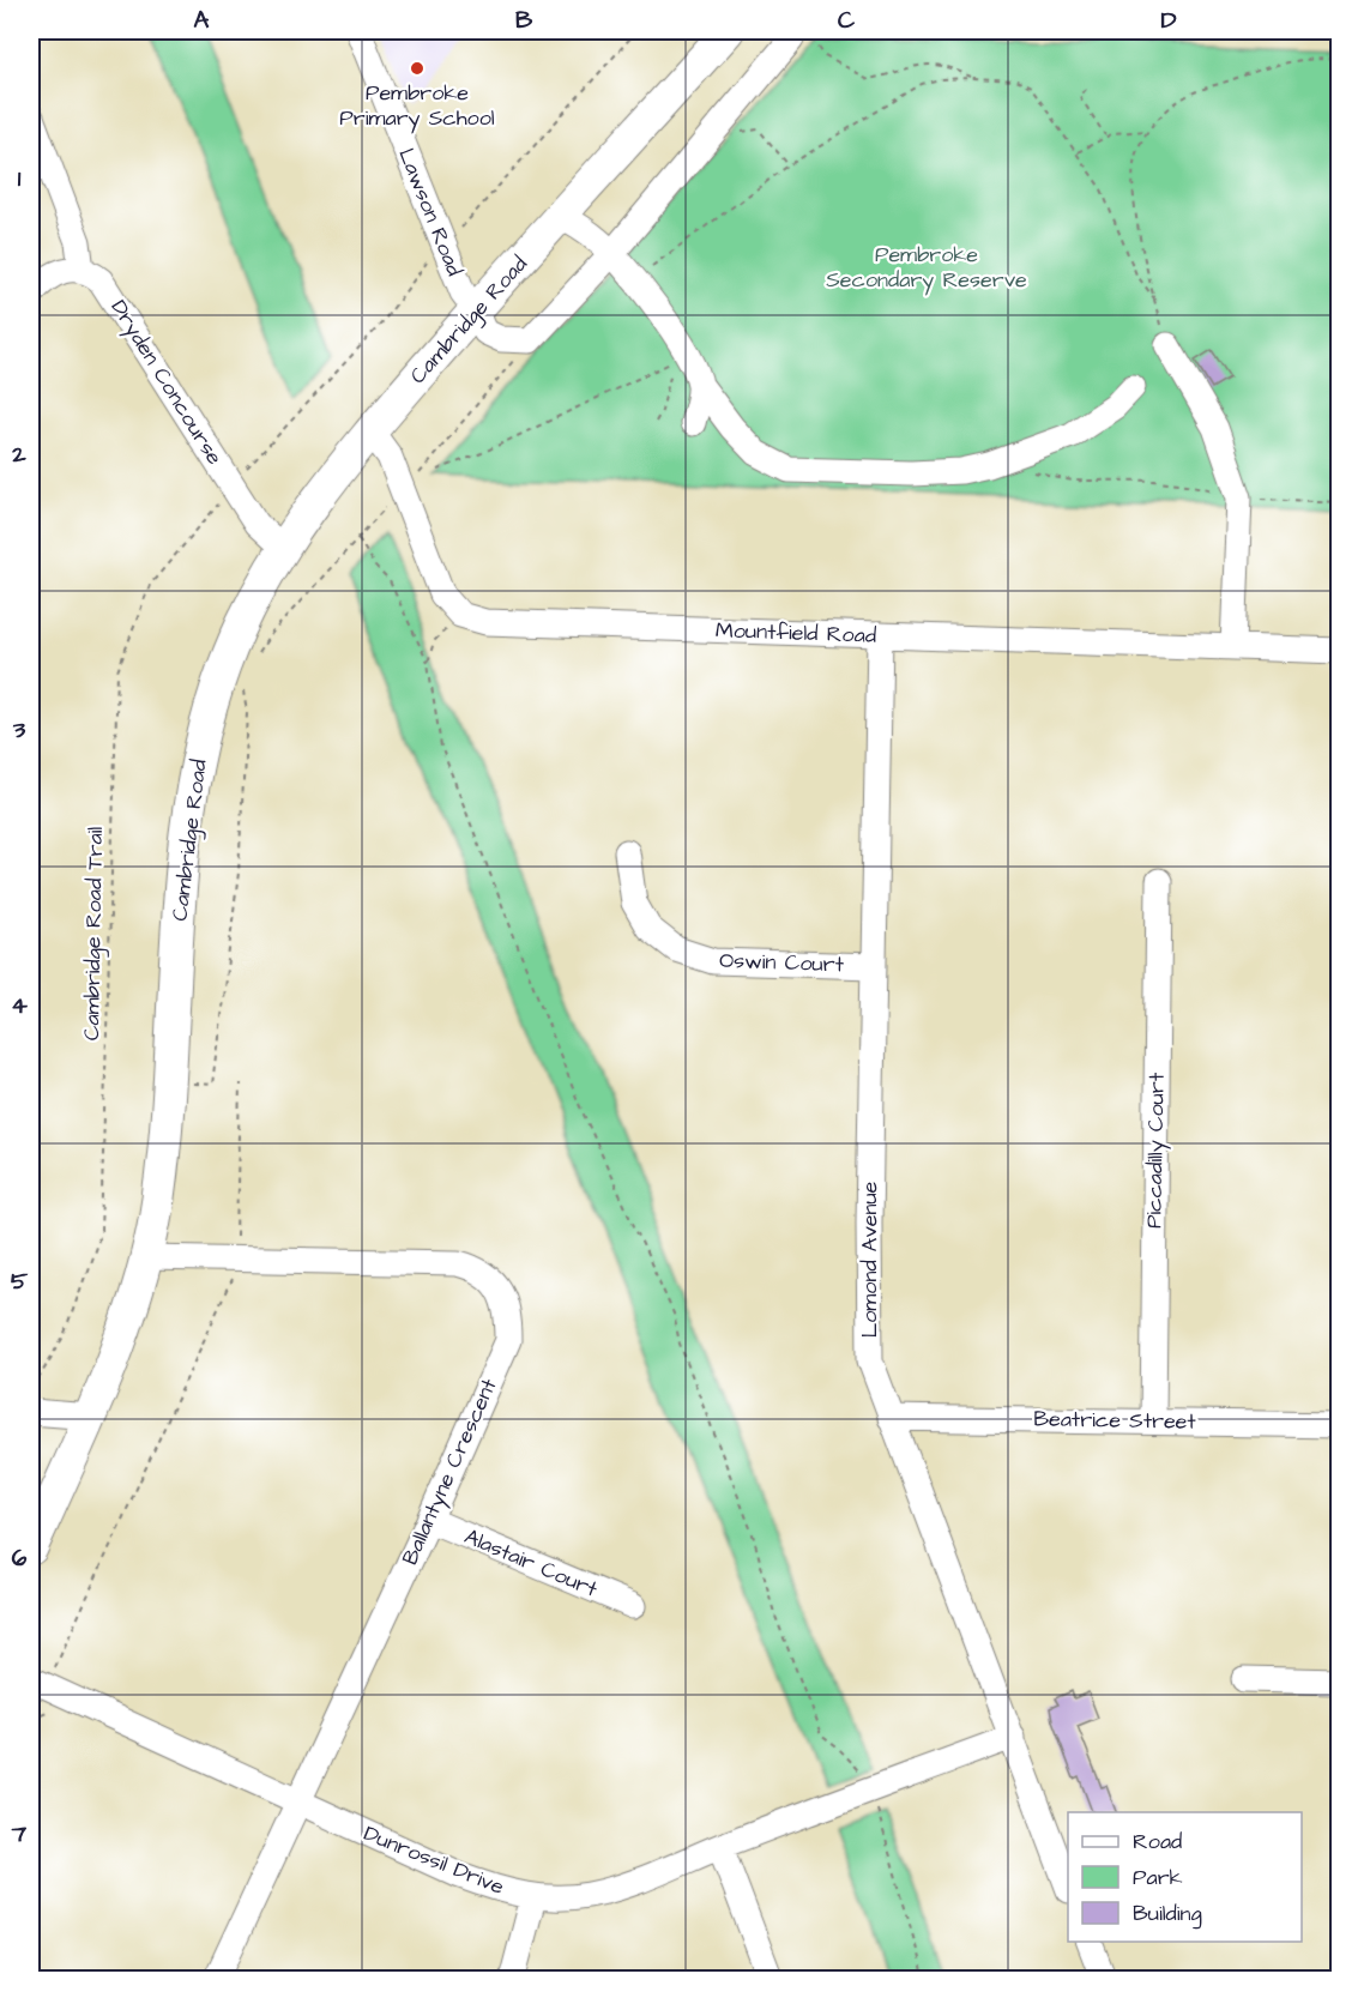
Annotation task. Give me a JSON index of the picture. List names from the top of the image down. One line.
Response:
{"streets":{"main road":["Cambridge Road"],"street":["Lawson Road","Dryden Concourse","Mountfield Road","Oswin Court","Piccadilly Court","Lomond Avenue","Beatrice Street","Ballantyne Crescent","Alastair Court","Dunrossil Drive"],"path":["Cambridge Road Trail"]},"crossings":[["Lawson Road","Cambridge Road"],["Cambridge Road","Dryden Concourse"],["Cambridge Road","Mountfield Road"],["Cambridge Road","Ballantyne Crescent"],["Mountfield Road","Lomond Avenue"],["Oswin Court","Lomond Avenue"],["Piccadilly Court","Beatrice Street"],["Lomond Avenue","Beatrice Street"],["Lomond Avenue","Dunrossil Drive"],["Ballantyne Crescent","Alastair Court"],["Ballantyne Crescent","Dunrossil Drive"]],"parks":["Pembroke Secondary Reserve"],"places":["Pembroke Primary School"],"legend":["Road","Park","Building"],"grid":{"columns":["A","B","C","D"],"rows":["1","2","3","4","5","6","7"]}}
